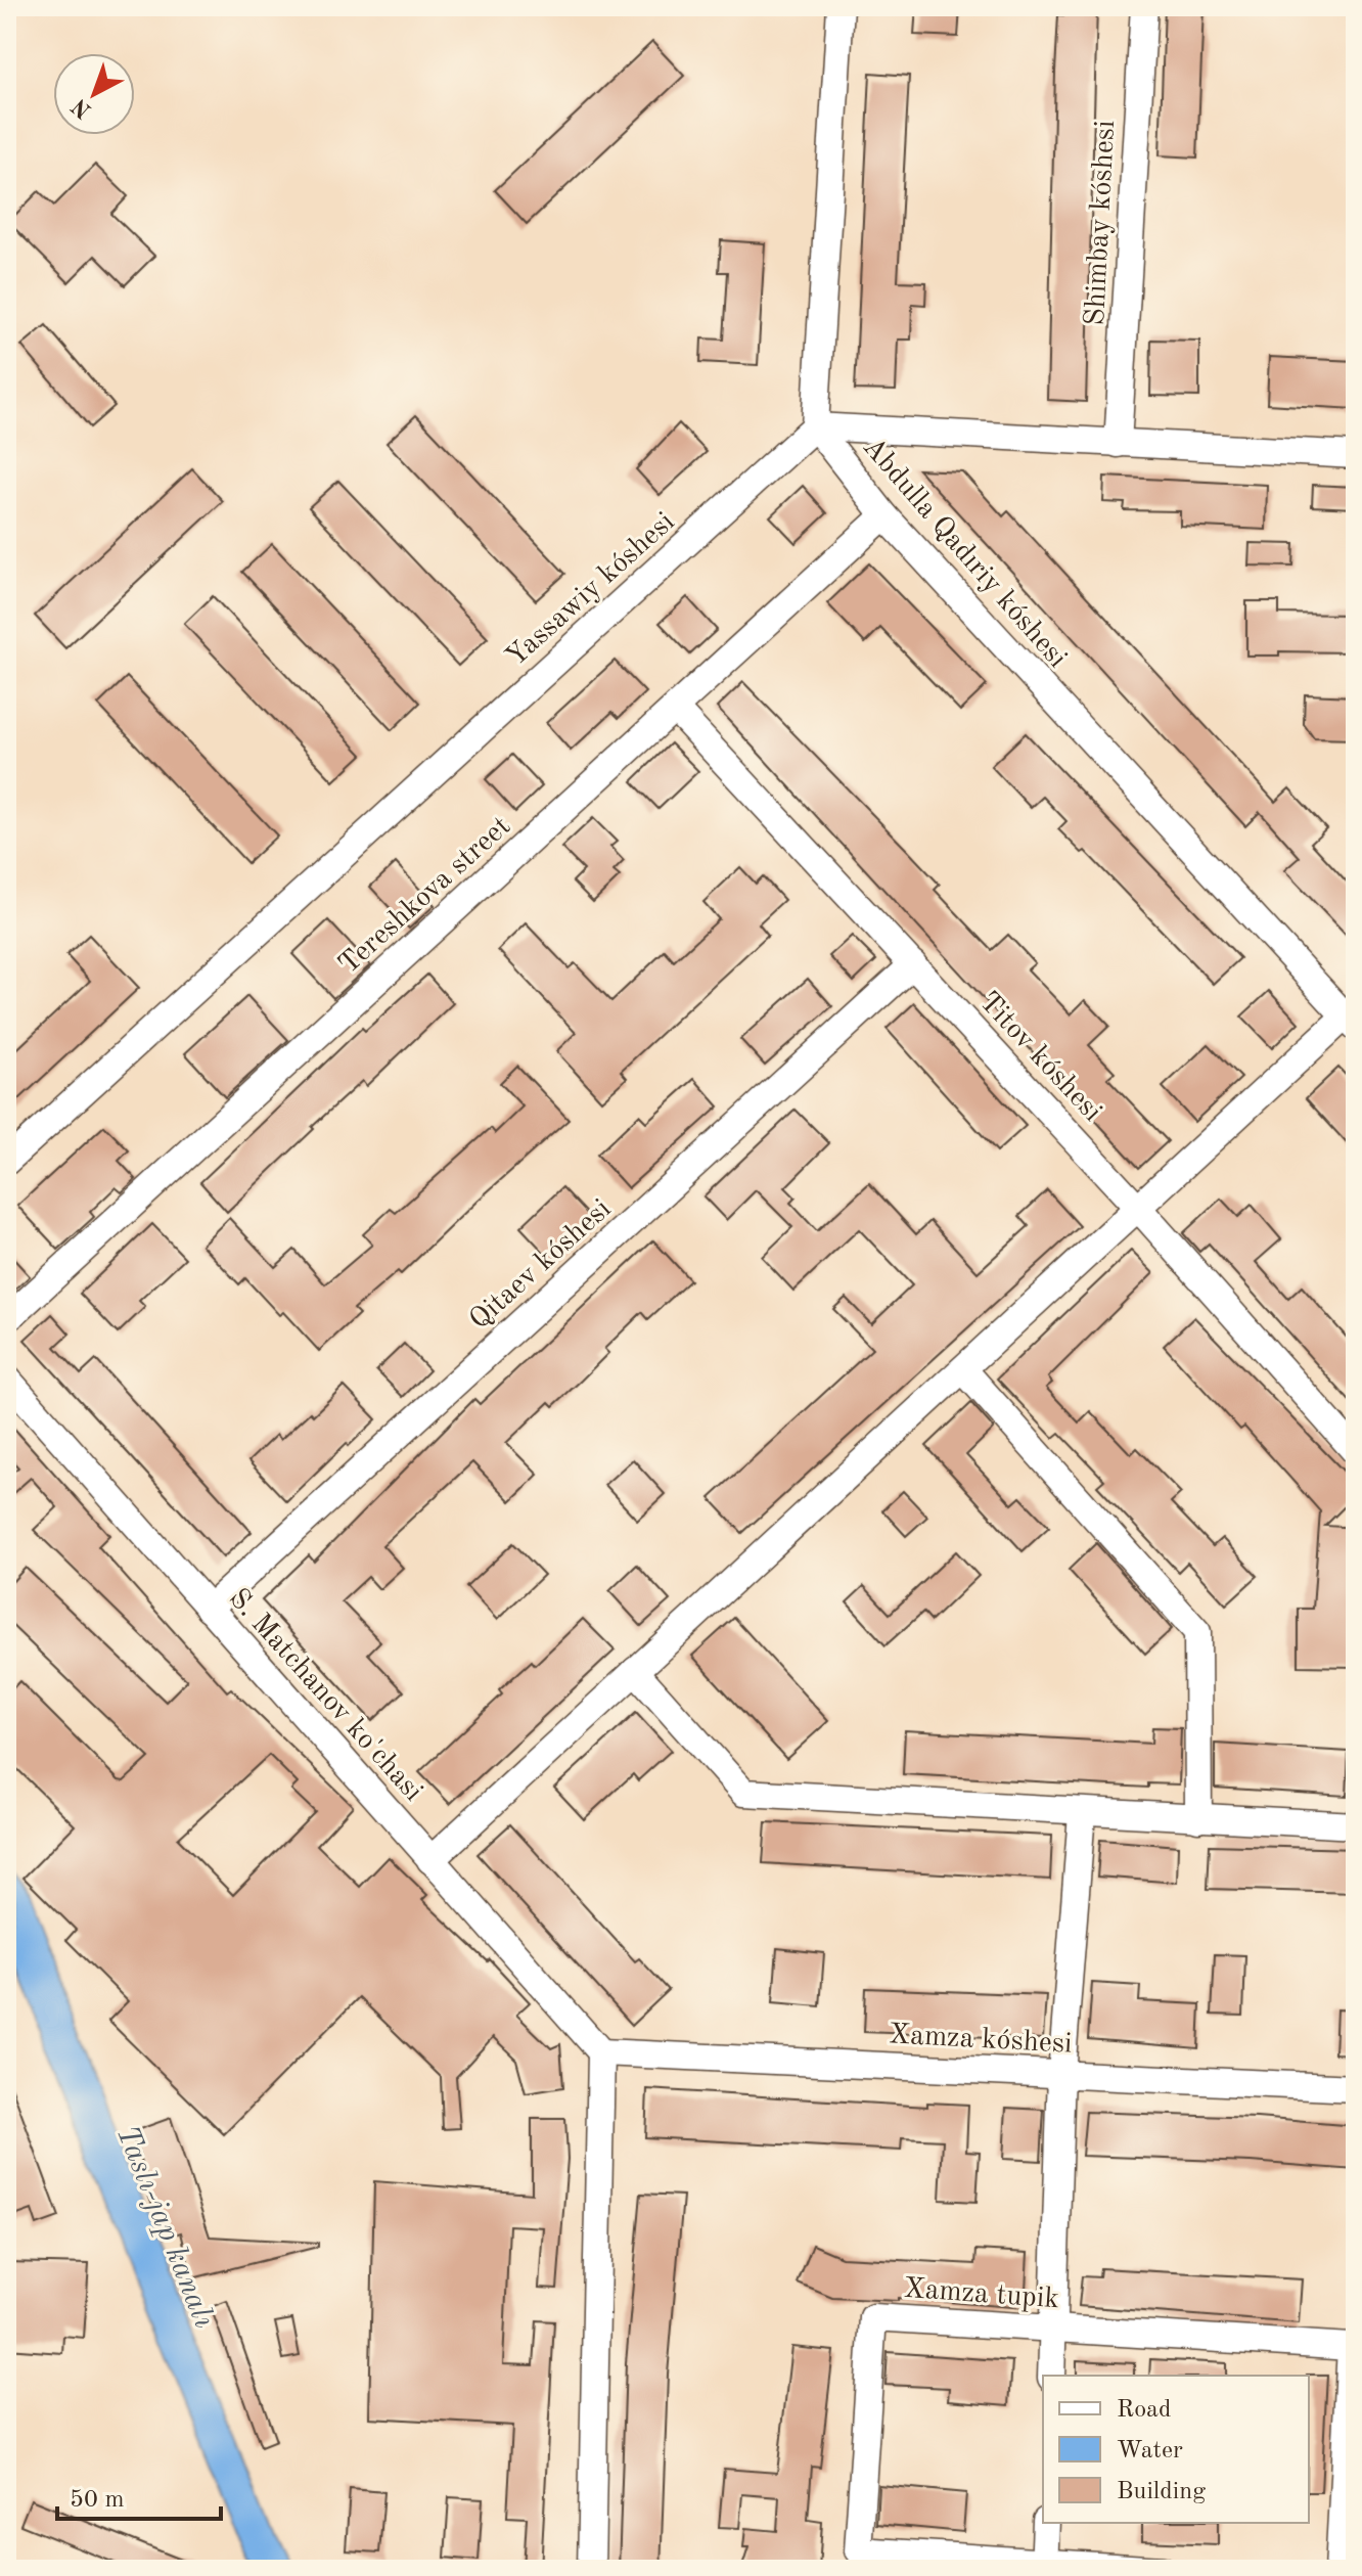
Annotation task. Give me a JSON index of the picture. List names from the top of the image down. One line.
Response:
{"streets":{"street":["Shimbay kóshesi","Abdulla Qadıriy kóshesi","Yassawiy kóshesi","Tereshkova street","Titov kóshesi","Qitaev kóshesi","S. Matchanov ko'chasi","Xamza kóshesi","Xamza tupik"]},"crossings":[["Abdulla Qadıriy kóshesi","Yassawiy kóshesi"],["Abdulla Qadıriy kóshesi","Tereshkova street"],["Tereshkova street","Titov kóshesi"],["Titov kóshesi","Qitaev kóshesi"],["Qitaev kóshesi","S. Matchanov ko'chasi"],["S. Matchanov ko'chasi","Xamza kóshesi"]],"water":["Taslı-jap kanalı"],"legend":["Road","Water","Building"],"scale_bar":"50 m","north":"bottom left"}
